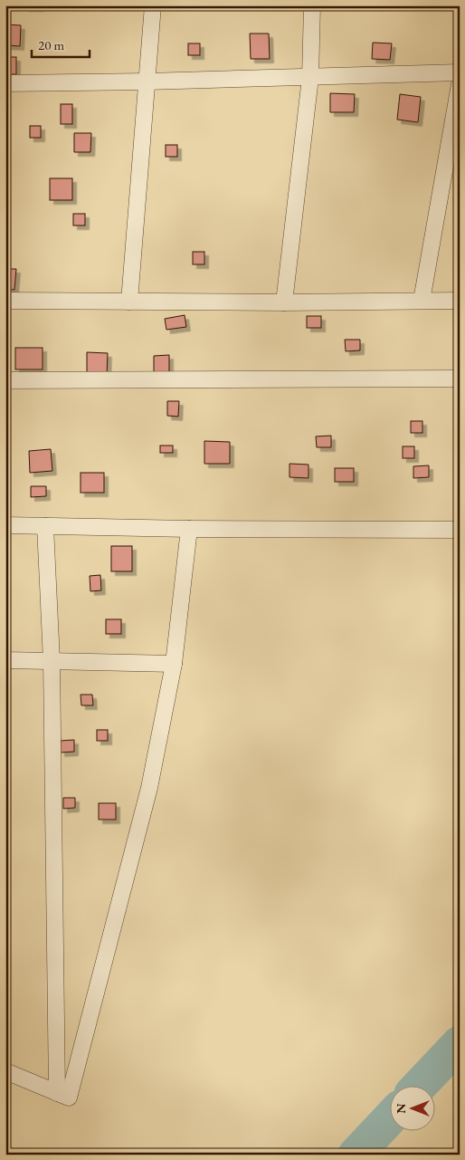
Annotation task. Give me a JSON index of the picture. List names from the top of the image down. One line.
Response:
{"scale_bar":"20 m","north":"left"}
